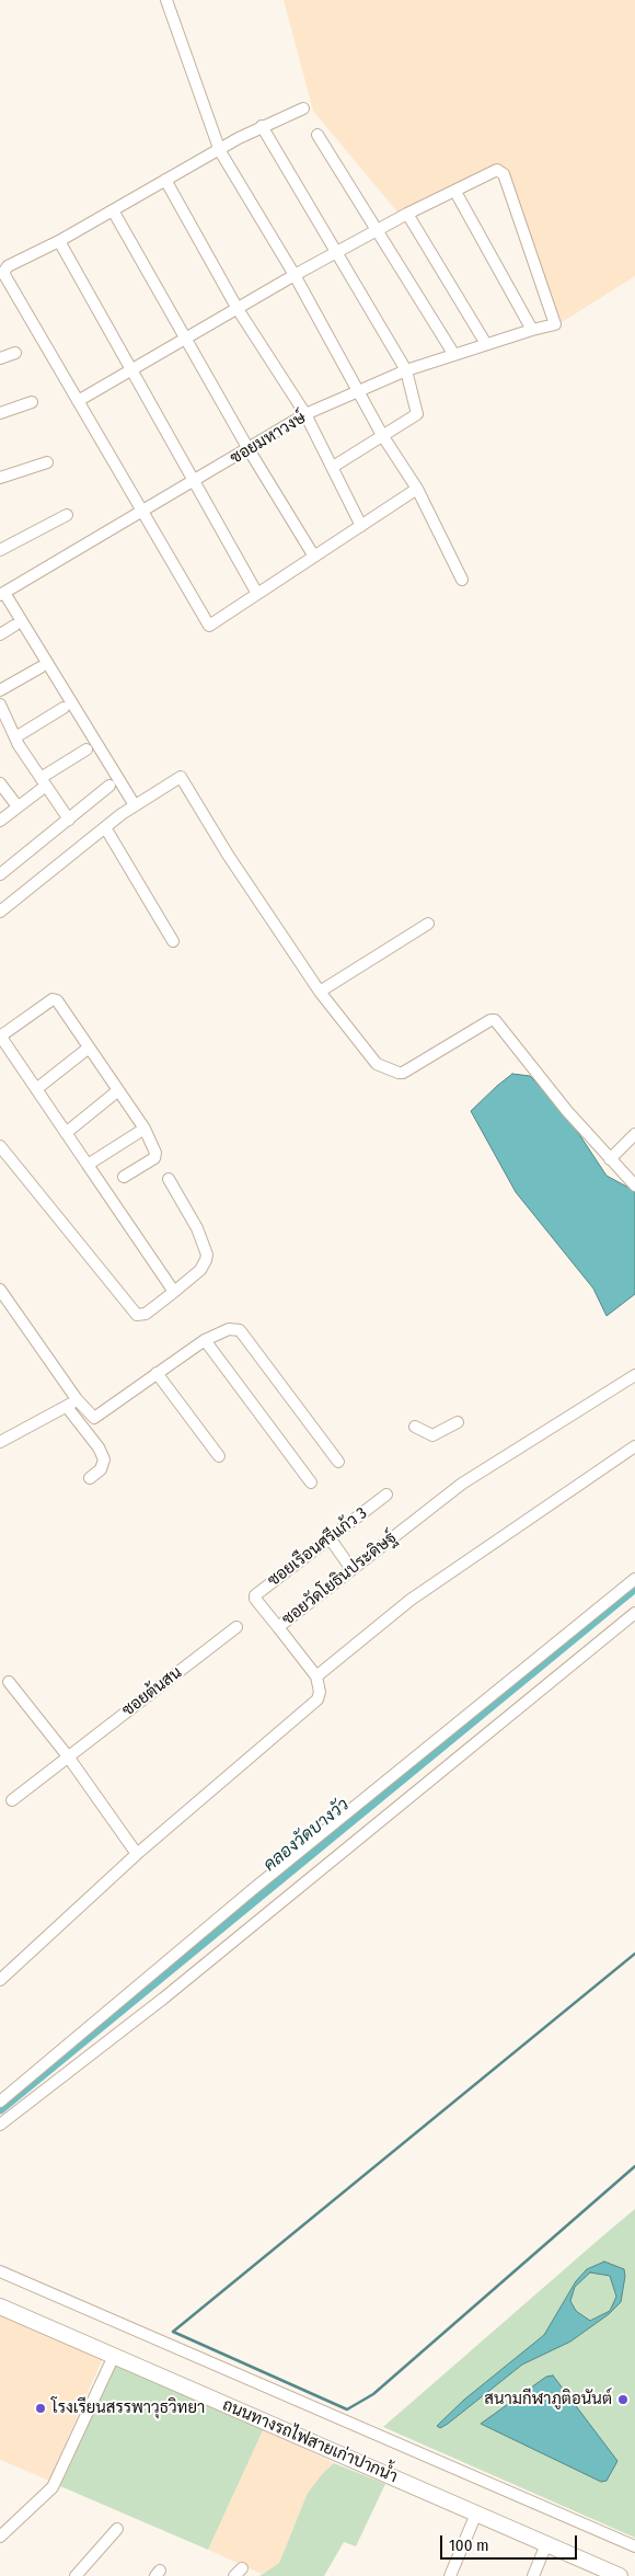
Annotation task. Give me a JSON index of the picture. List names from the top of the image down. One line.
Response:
{"streets":{"main road":["ถนนทางรถไฟสายเก่าปากน้ำ"],"street":["ซอยมหาวงษ์","ซอยเรือนศรีแก้ว 3","ซอยวัดโยธินประดิษฐ์","ซอยต้นสน"]},"crossings":[["ซอยเรือนศรีแก้ว 3","ซอยวัดโยธินประดิษฐ์"]],"water":["คลองวัดบางวัว"],"places":["สนามกีฬาภูติอนันต์","โรงเรียนสรรพาวุธวิทยา"],"scale_bar":"100 m"}
